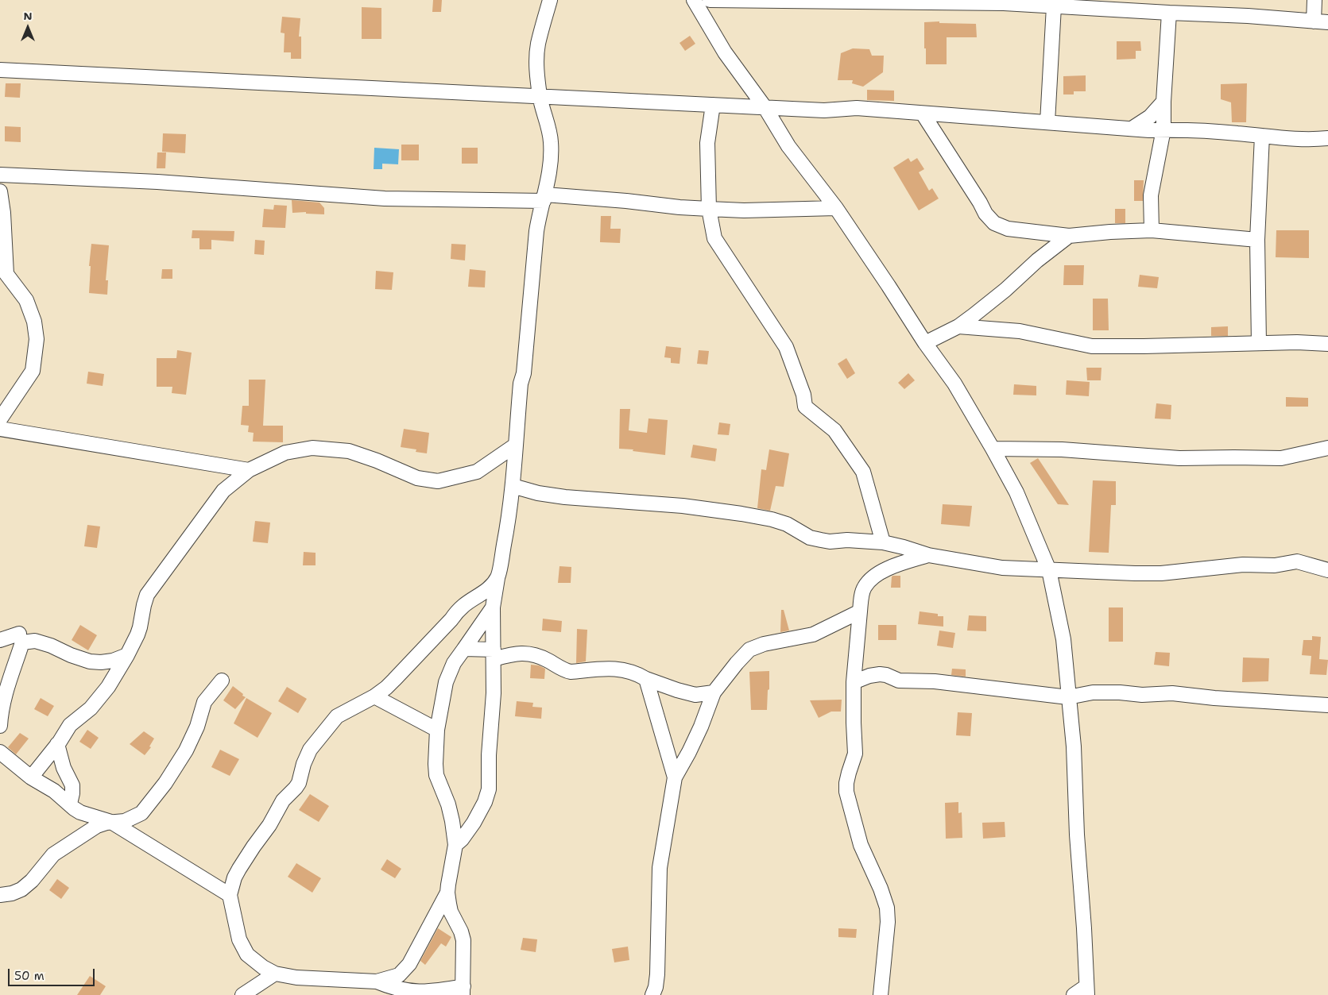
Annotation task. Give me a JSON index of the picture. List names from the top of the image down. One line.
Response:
{"scale_bar":"50 m","north":"top"}
